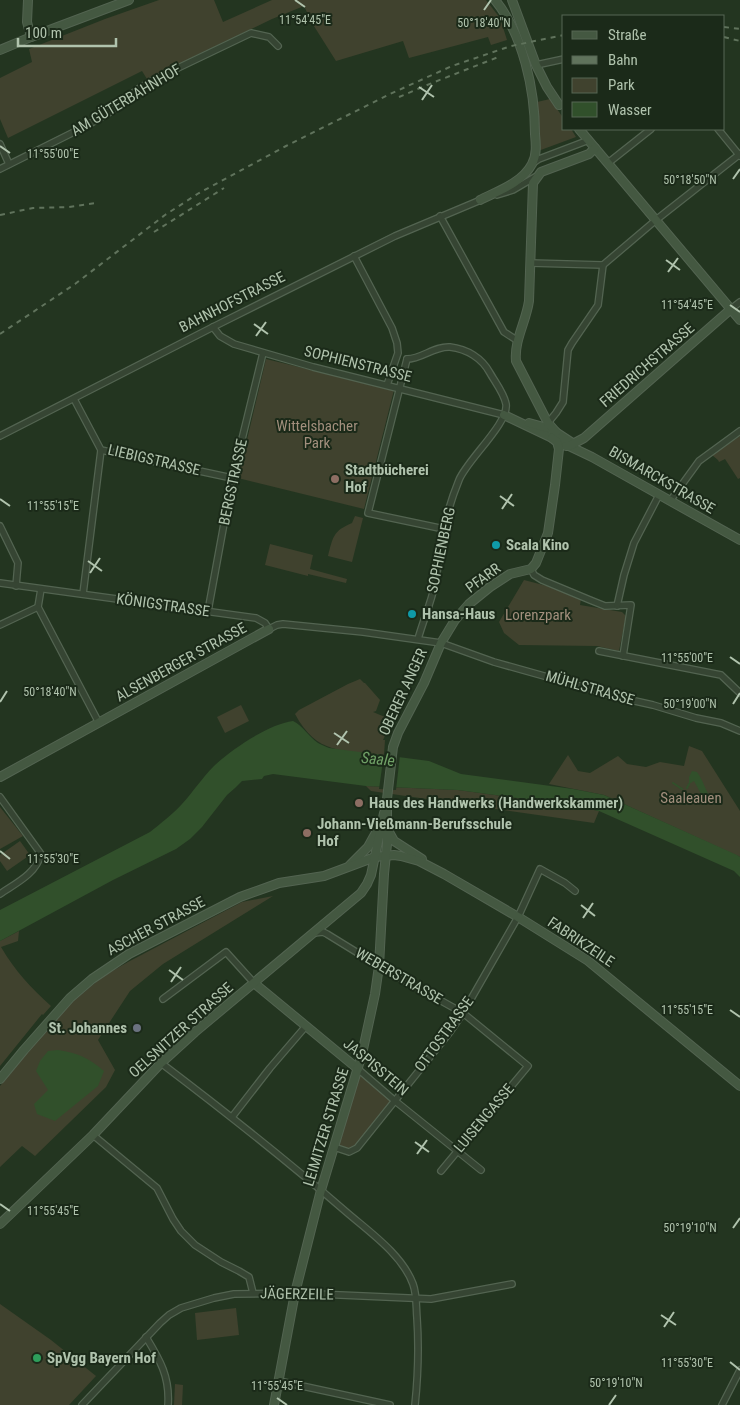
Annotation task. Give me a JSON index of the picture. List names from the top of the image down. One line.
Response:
{"streets":{"main road":["BAHNHOFSTRASSE","SOPHIENSTRASSE","FRIEDRICHSTRASSE","BISMARCKSTRASSE","PFARR","ALSENBERGER STRASSE","OBERER ANGER","ASCHER STRASSE","FABRIKZEILE","OELSNITZER STRASSE","JASPISSTEIN","LEIMITZER STRASSE"],"street":["AM GÜTERBAHNHOF","LIEBIGSTRASSE","BERGSTRASSE","SOPHIENBERG","KÖNIGSTRASSE","MÜHLSTRASSE","WEBERSTRASSE","OTTOSTRASSE","LUISENGASSE","JÄGERZEILE"]},"crossings":[["BAHNHOFSTRASSE","SOPHIENSTRASSE"],["BAHNHOFSTRASSE","LIEBIGSTRASSE"],["SOPHIENSTRASSE","FRIEDRICHSTRASSE"],["SOPHIENSTRASSE","BISMARCKSTRASSE"],["SOPHIENSTRASSE","BERGSTRASSE"],["SOPHIENSTRASSE","SOPHIENBERG"],["LIEBIGSTRASSE","BERGSTRASSE"],["BERGSTRASSE","KÖNIGSTRASSE"],["PFARR","MÜHLSTRASSE"],["PFARR","OBERER ANGER"],["KÖNIGSTRASSE","ALSENBERGER STRASSE"],["MÜHLSTRASSE","OBERER ANGER"],["OBERER ANGER","LEIMITZER STRASSE"],["ASCHER STRASSE","FABRIKZEILE"],["ASCHER STRASSE","OELSNITZER STRASSE"],["ASCHER STRASSE","LEIMITZER STRASSE"],["FABRIKZEILE","OTTOSTRASSE"],["FABRIKZEILE","LEIMITZER STRASSE"],["WEBERSTRASSE","OELSNITZER STRASSE"],["WEBERSTRASSE","OTTOSTRASSE"],["WEBERSTRASSE","LUISENGASSE"],["WEBERSTRASSE","LEIMITZER STRASSE"],["OELSNITZER STRASSE","JASPISSTEIN"],["OELSNITZER STRASSE","JÄGERZEILE"],["OTTOSTRASSE","JASPISSTEIN"],["OTTOSTRASSE","LEIMITZER STRASSE"],["JASPISSTEIN","LUISENGASSE"],["JASPISSTEIN","LEIMITZER STRASSE"],["LEIMITZER STRASSE","JÄGERZEILE"]],"water":["Saale"],"parks":["Wittelsbacher Park","Lorenzpark","Saaleauen"],"places":["Stadtbücherei Hof","Scala Kino","Hansa-Haus","Haus des Handwerks (Handwerkskammer)","Johann-Vießmann-Berufsschule Hof","St. Johannes","SpVgg Bayern Hof"],"legend":["Straße","Bahn","Park","Wasser"],"scale_bar":"100 m","coordinates":["11°54'45\"E","50°18'40\"N","11°55'00\"E","50°18'50\"N","11°55'15\"E","50°19'00\"N","11°55'30\"E","11°55'45\"E","50°19'10\"N"]}
